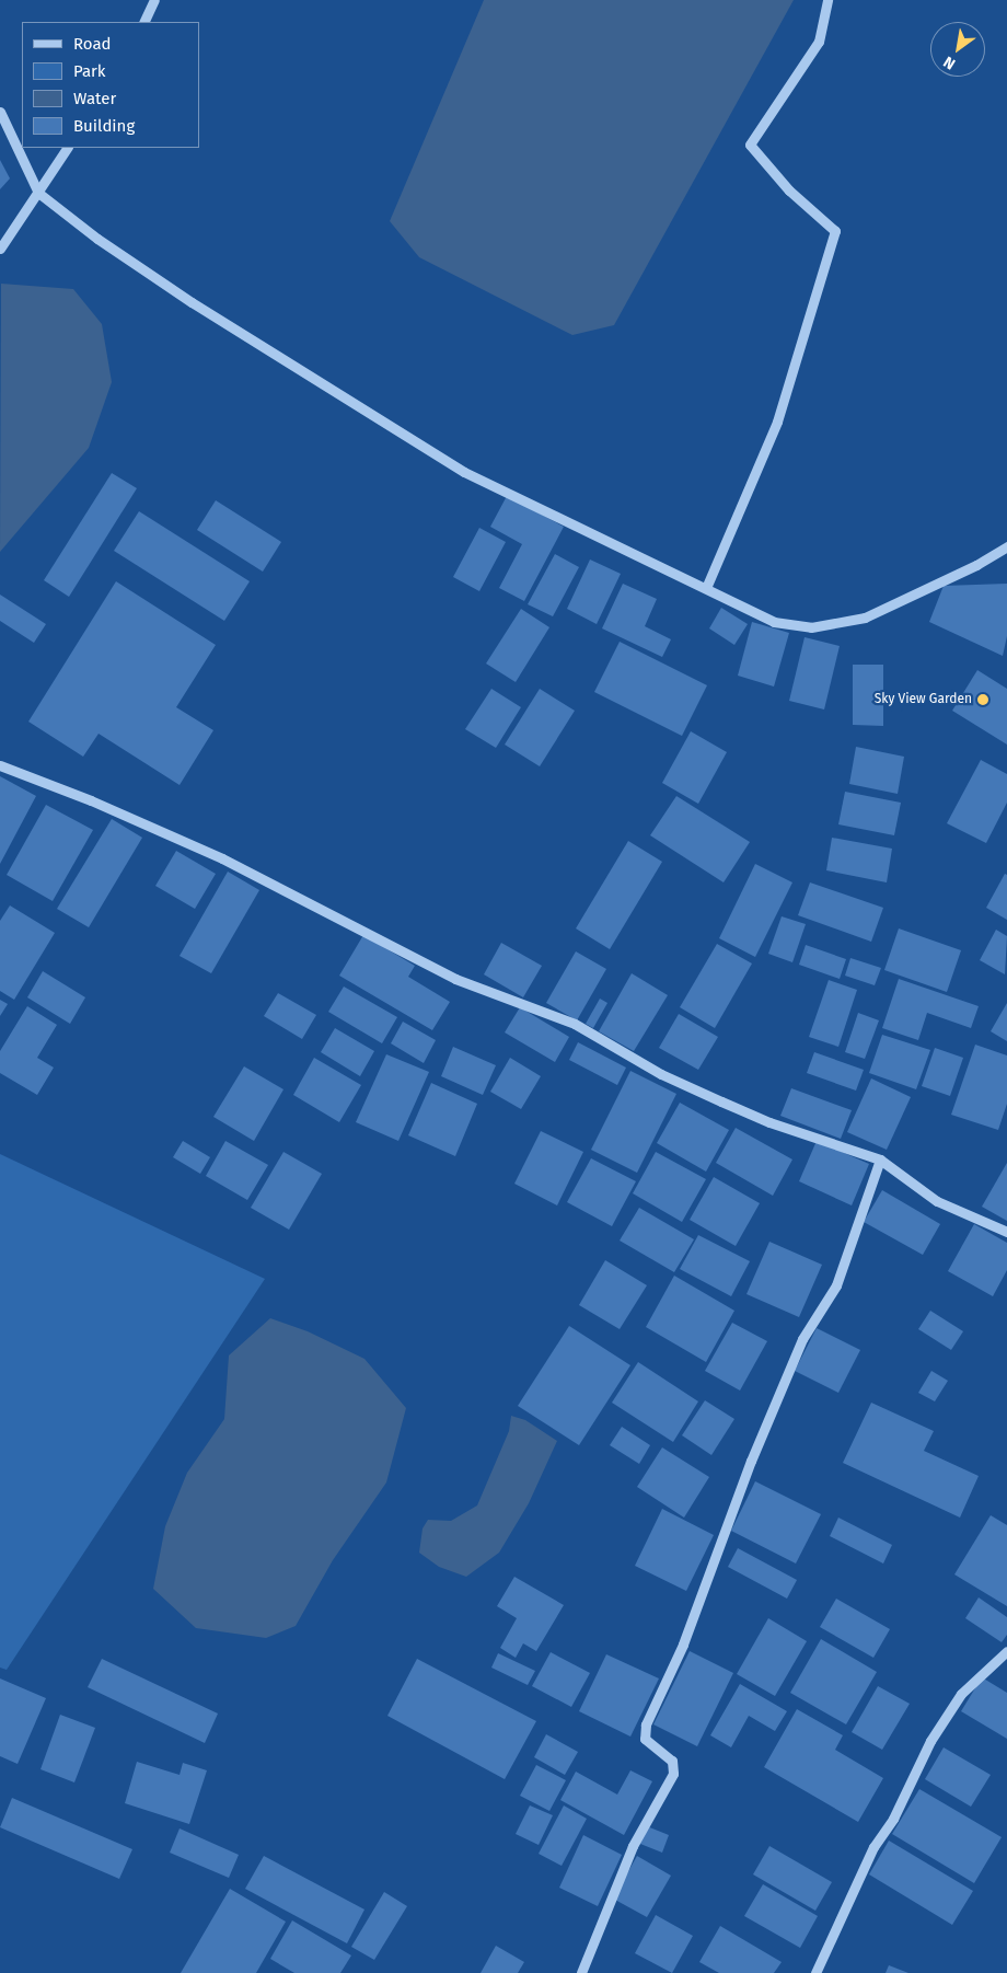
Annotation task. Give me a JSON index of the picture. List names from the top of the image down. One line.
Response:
{"places":["Sky View Garden"],"legend":["Road","Park","Water","Building"],"north":"bottom left"}
